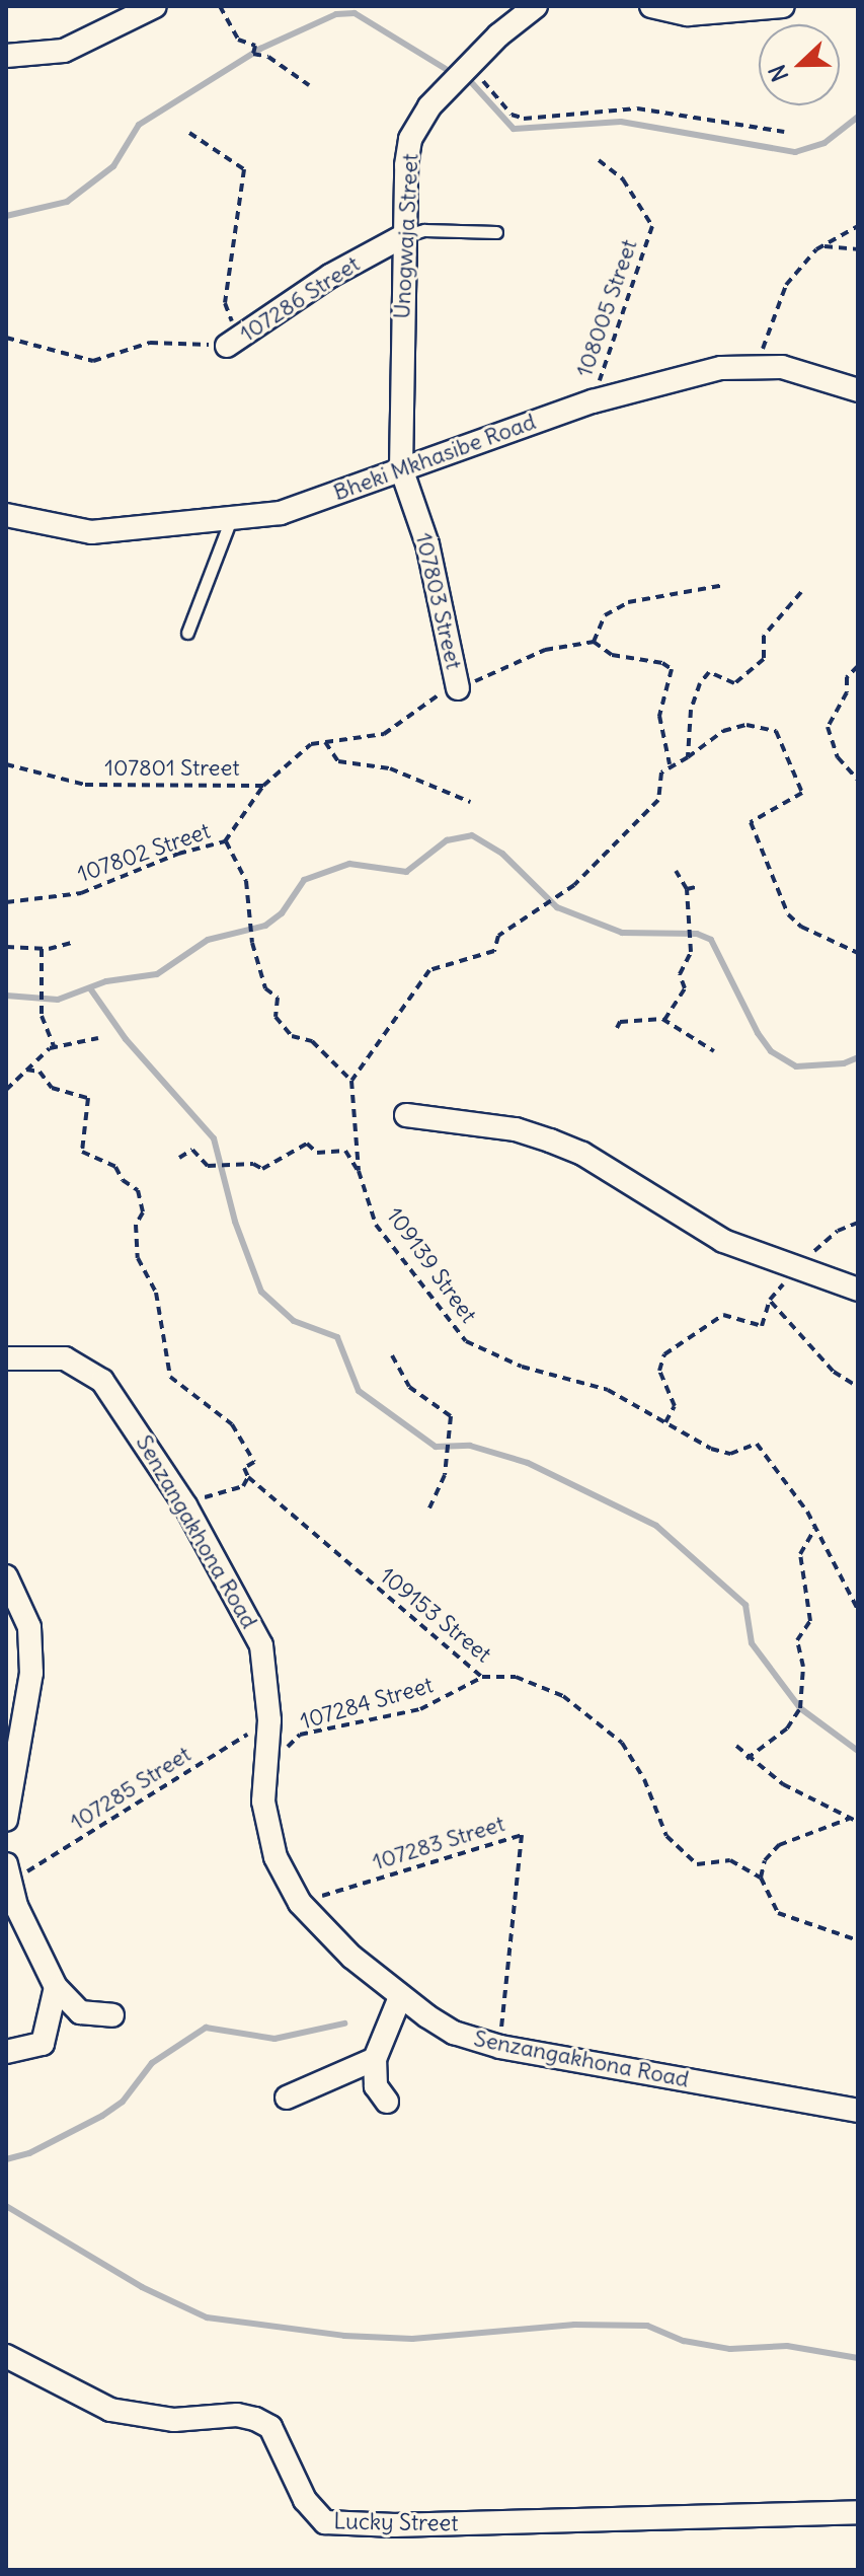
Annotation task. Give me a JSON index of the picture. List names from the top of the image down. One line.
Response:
{"streets":{"street":["Unogwaja Street","107286 Street","Bheki Mkhasibe Road","107803 Street","Senzangakhona Road","Lucky Street"],"path":["108005 Street","107801 Street","107802 Street","109139 Street","109153 Street","107284 Street","107285 Street","107283 Street"]},"crossings":[["Unogwaja Street","107286 Street"],["Unogwaja Street","Bheki Mkhasibe Road"],["Unogwaja Street","107803 Street"],["108005 Street","Bheki Mkhasibe Road"],["Bheki Mkhasibe Road","107803 Street"],["107803 Street","107801 Street"],["107801 Street","107802 Street"],["Senzangakhona Road","107284 Street"],["Senzangakhona Road","107285 Street"],["Senzangakhona Road","107283 Street"],["109153 Street","107284 Street"]],"north":"left"}
